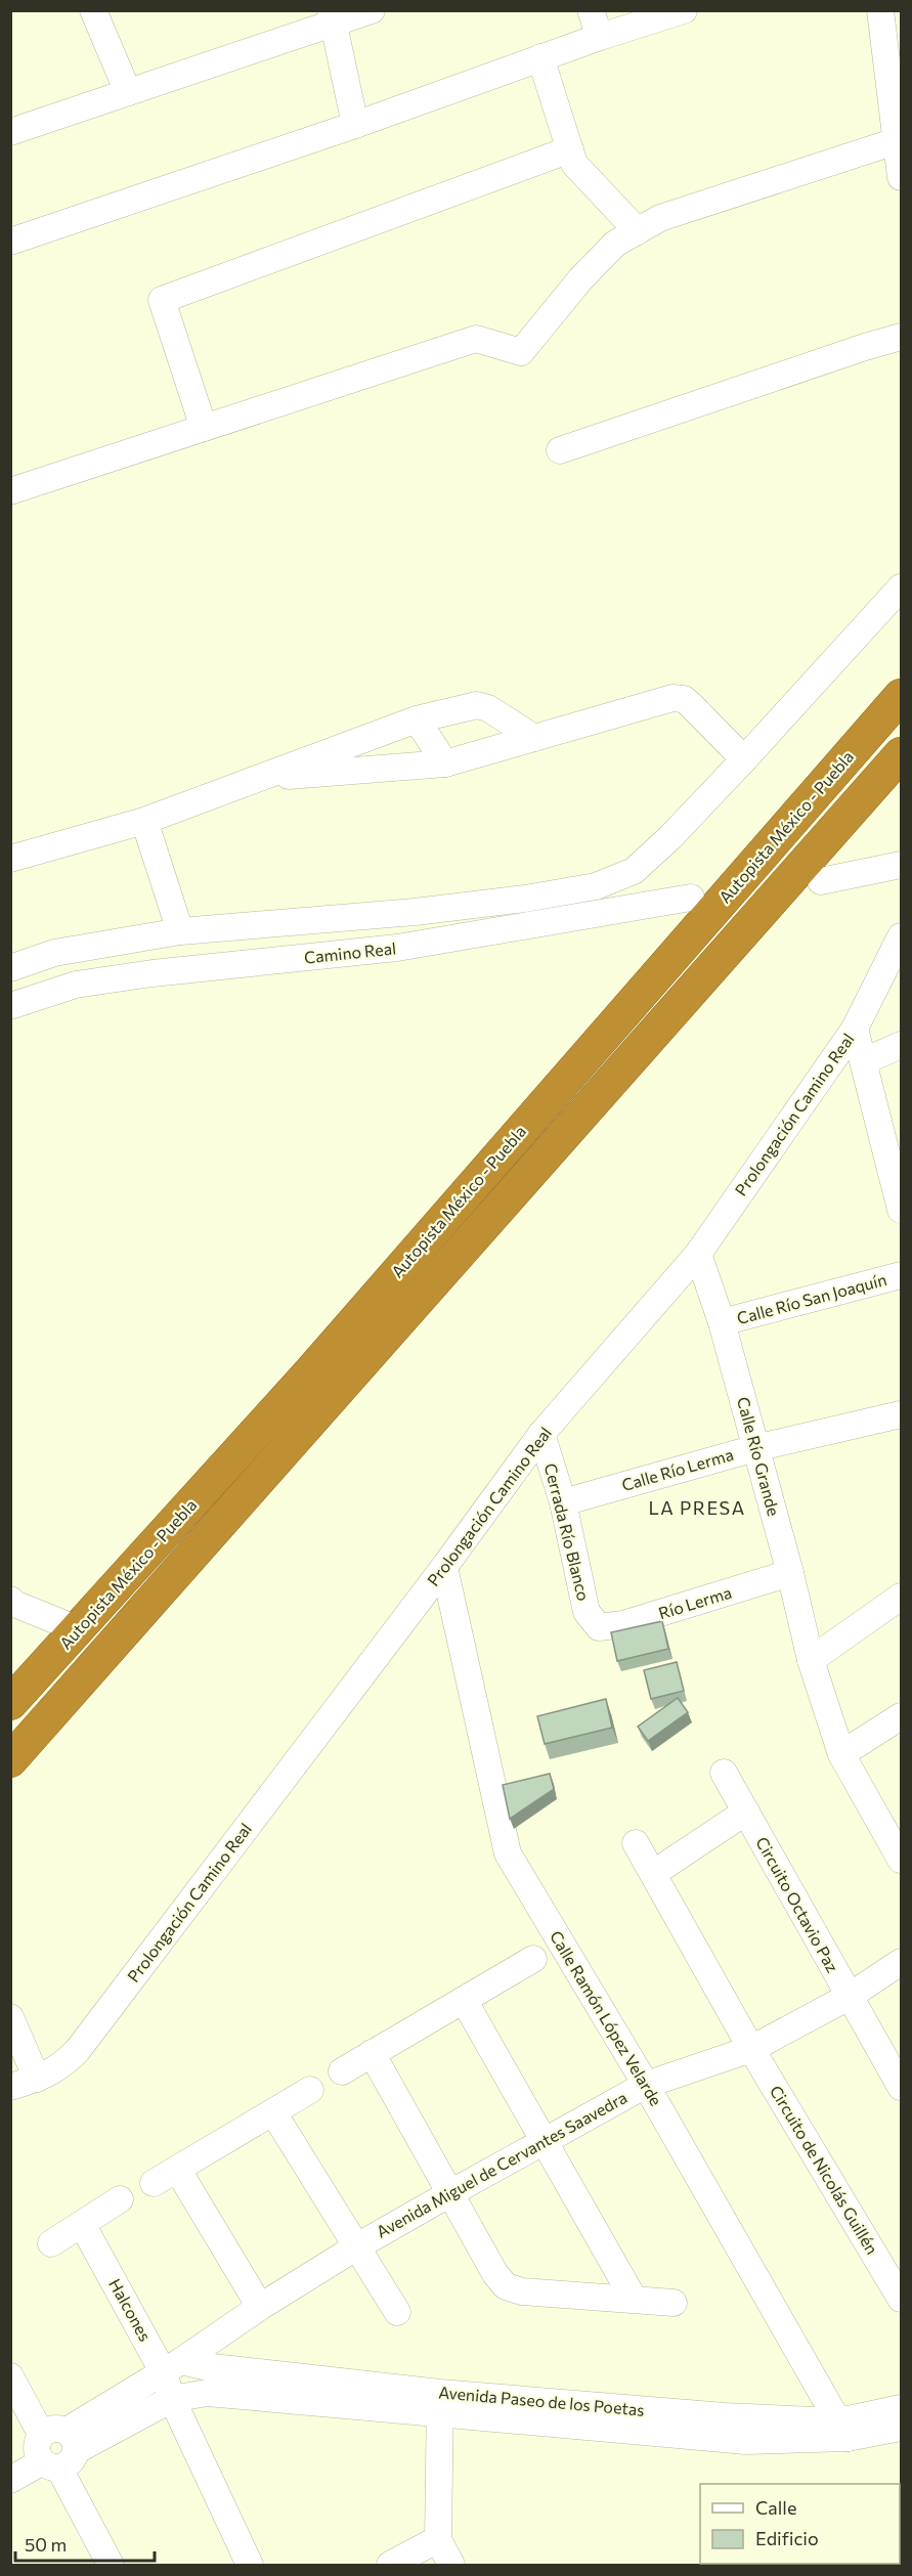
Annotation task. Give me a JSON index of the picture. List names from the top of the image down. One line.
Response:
{"streets":{"highway":["Autopista México - Puebla"],"street":["Camino Real","Prolongación Camino Real","Calle Río San Joaquín","Calle Río Grande","Calle Río Lerma","Cerrada Río Blanco","Río Lerma","Circuito Octavio Paz","Calle Ramón López Velarde","Avenida Miguel de Cervantes Saavedra","Circuito de Nicolás Guillén","Halcones","Avenida Paseo de los Poetas"]},"crossings":[["Prolongación Camino Real","Calle Río Grande"],["Prolongación Camino Real","Cerrada Río Blanco"],["Prolongación Camino Real","Calle Ramón López Velarde"],["Calle Río San Joaquín","Calle Río Grande"],["Calle Río Grande","Calle Río Lerma"],["Calle Río Grande","Río Lerma"],["Calle Río Lerma","Cerrada Río Blanco"],["Cerrada Río Blanco","Río Lerma"],["Circuito Octavio Paz","Avenida Miguel de Cervantes Saavedra"],["Calle Ramón López Velarde","Avenida Miguel de Cervantes Saavedra"],["Calle Ramón López Velarde","Avenida Paseo de los Poetas"],["Avenida Miguel de Cervantes Saavedra","Circuito de Nicolás Guillén"],["Avenida Miguel de Cervantes Saavedra","Halcones"],["Avenida Miguel de Cervantes Saavedra","Avenida Paseo de los Poetas"],["Halcones","Avenida Paseo de los Poetas"]],"districts":["LA PRESA"],"legend":["Calle","Edificio"],"scale_bar":"50 m"}
